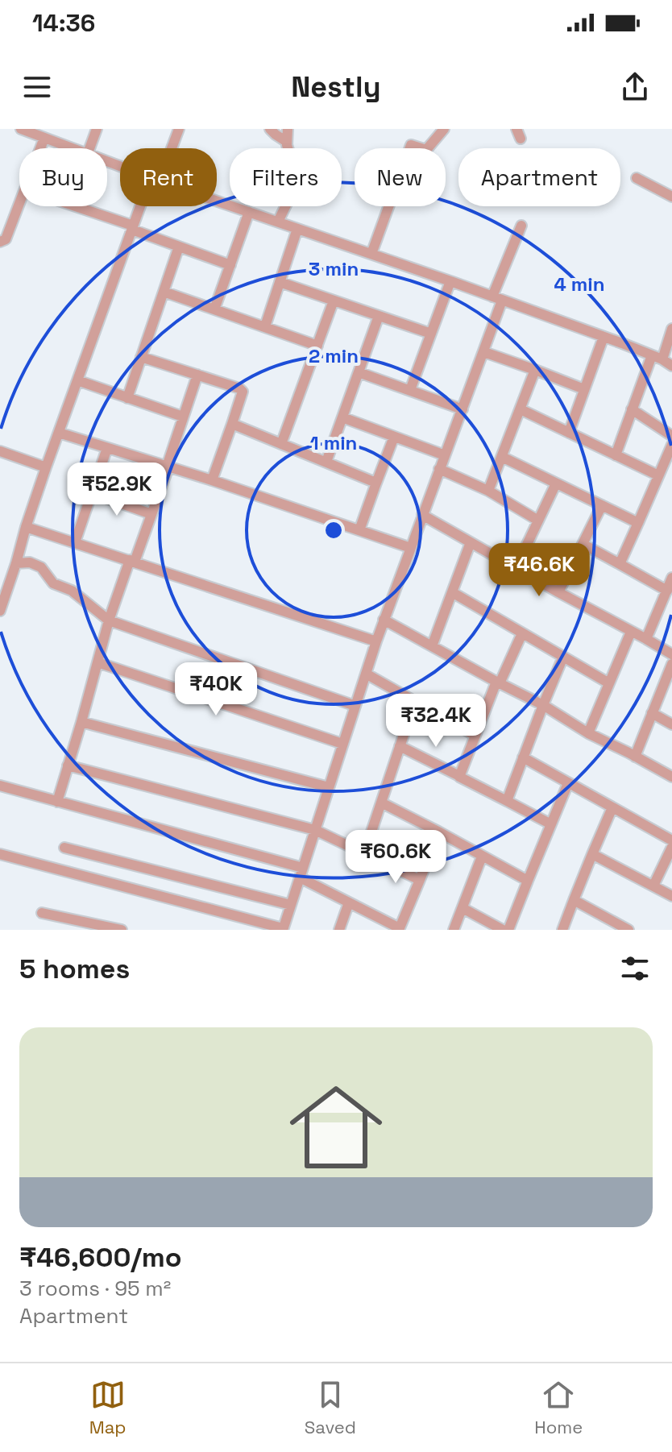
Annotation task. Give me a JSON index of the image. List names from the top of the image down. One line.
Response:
{"page":{"status":"14:36","header":"Nestly","chip":["Buy","Rent","Filters","New","Apartment"],"price":["₹52.9K","₹46.6K","₹40K","₹32.4K","₹60.6K"],"heading":"5 homes","list":[{"name":"₹46,600/mo","note":"3 rooms · 95 m² · Apartment"}],"tabs":["Map","Saved","Home"]},"rings":["3 min","4 min","2 min","1 min"]}
